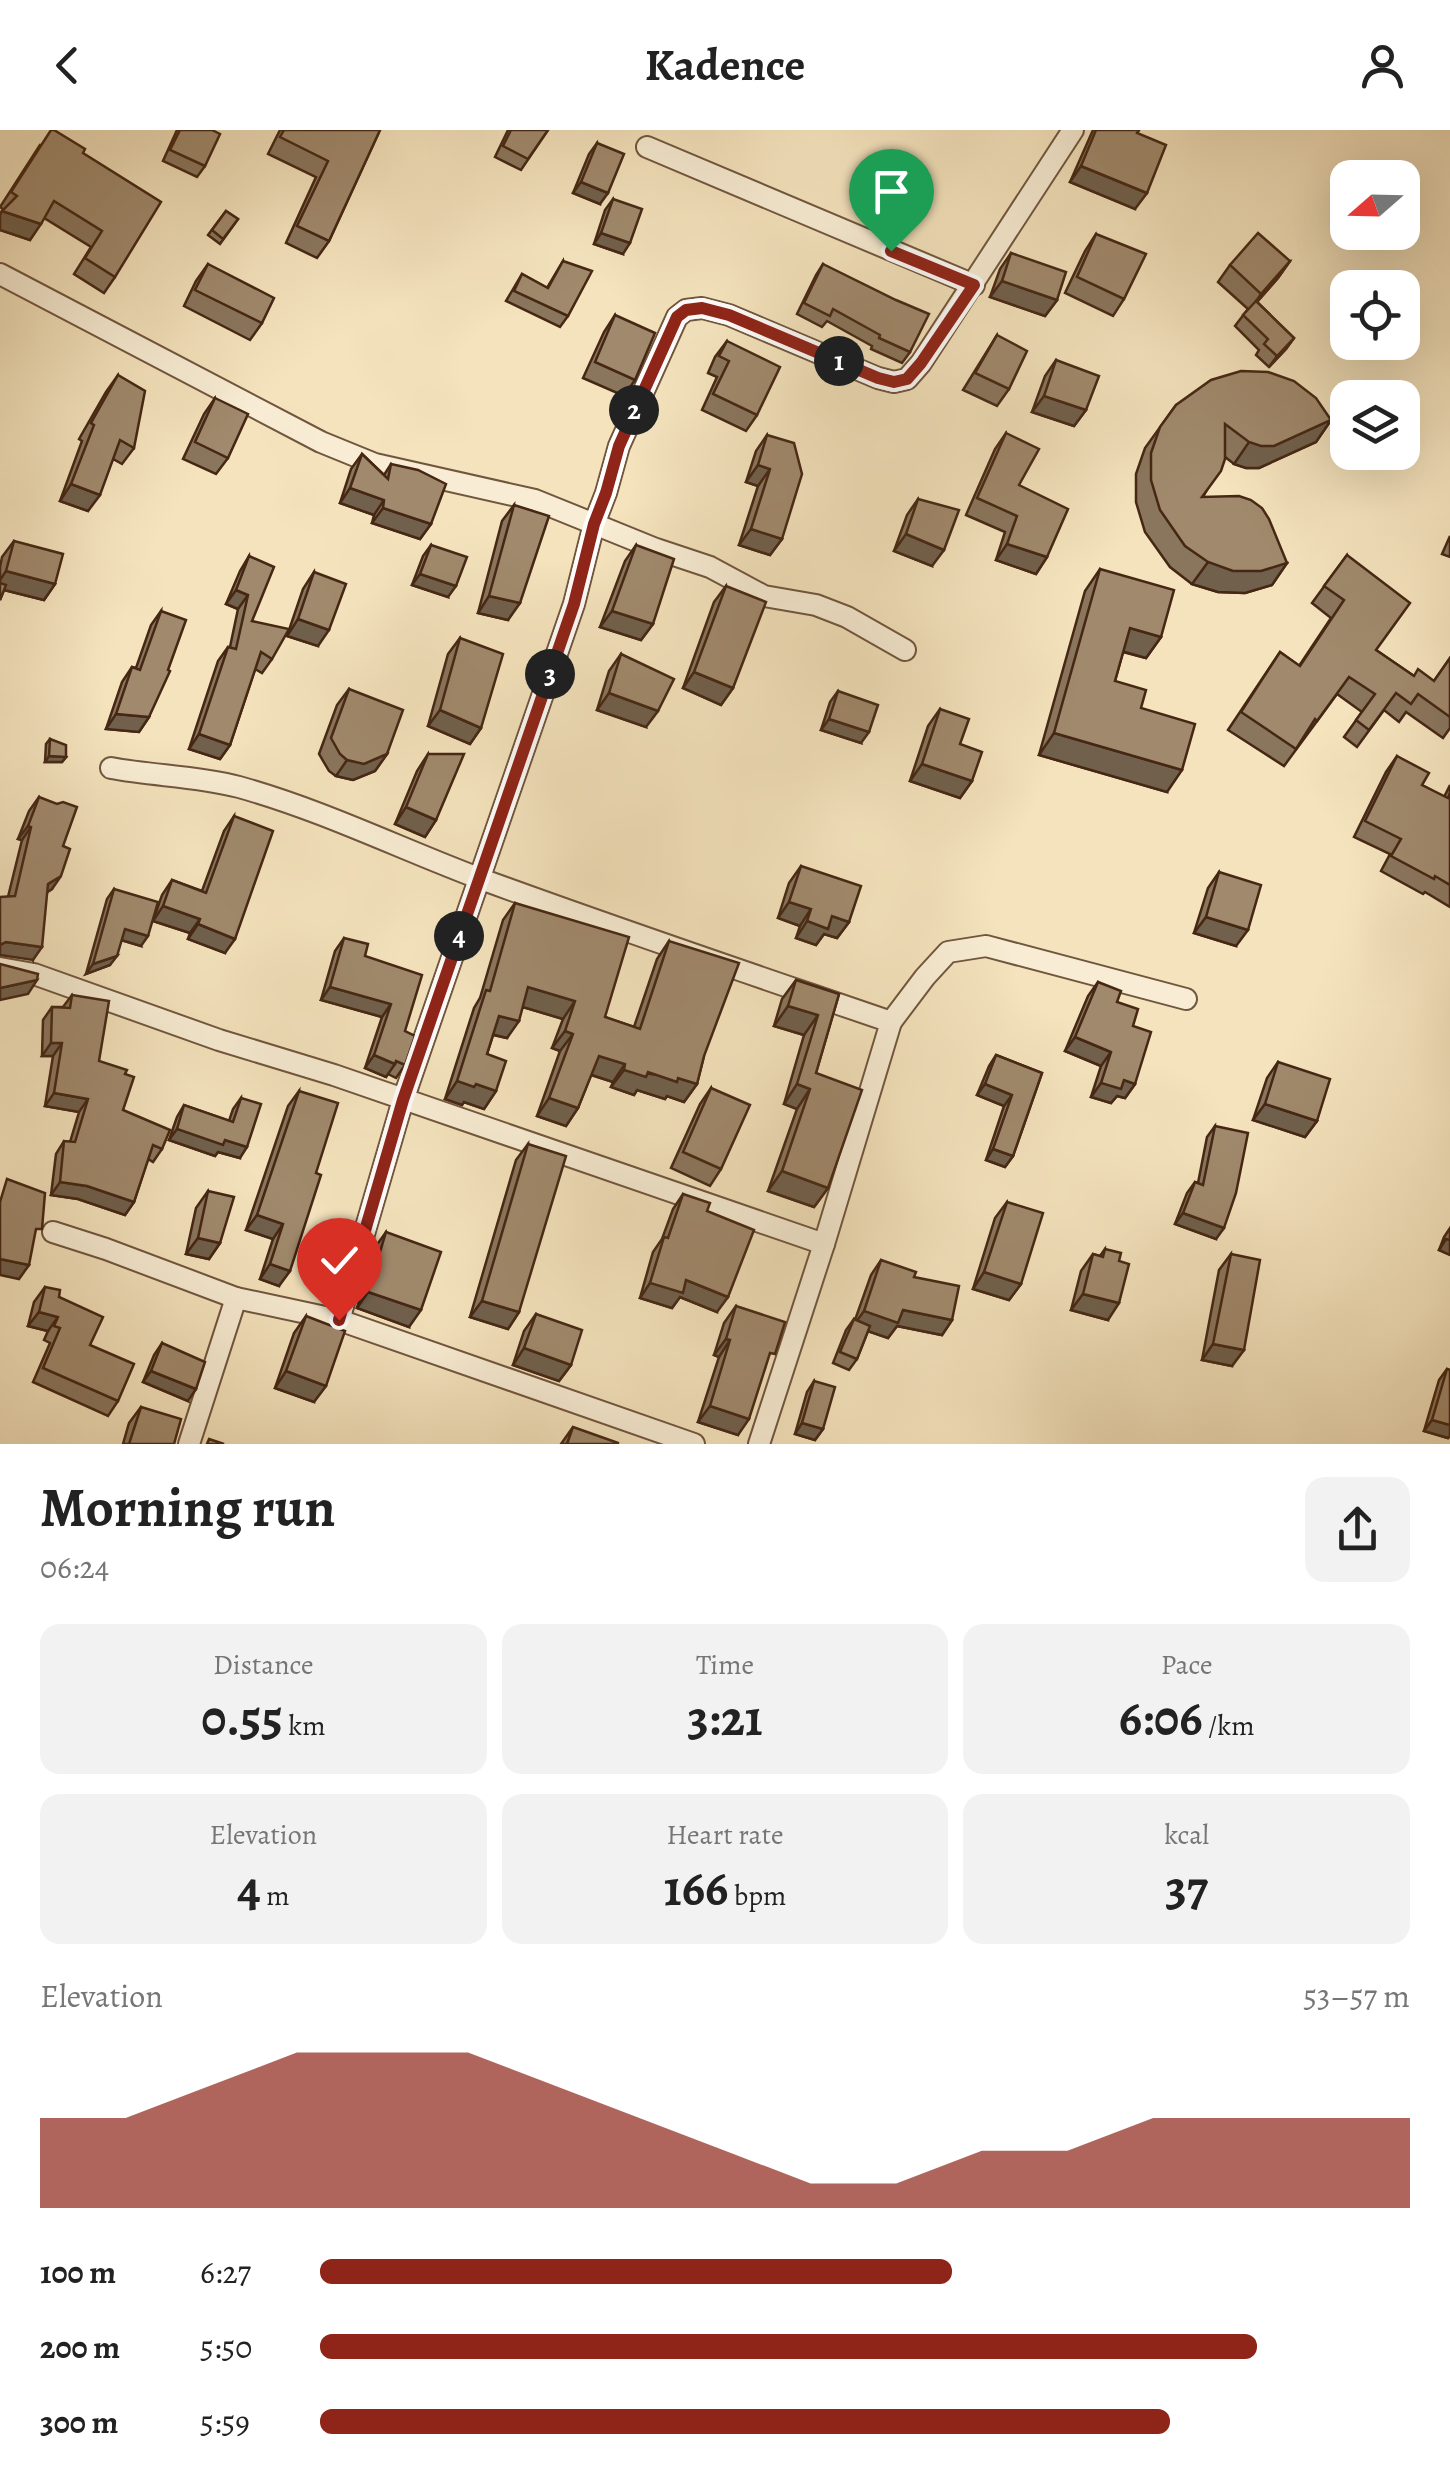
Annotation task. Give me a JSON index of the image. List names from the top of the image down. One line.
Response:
{"north":"left","page":{"header":"Kadence","pins":["1","2","3","4"],"heading":["Morning run","06:24"],"stats":[["Distance","0.55 km"],["Time","3:21"],["Pace","6:06 /km"],["Elevation","4 m"],["Heart rate","166 bpm"],["kcal","37"]],"chart":["Elevation","53–57 m"],"list":[{"name":"100 m","note":"6:27"},{"name":"200 m","note":"5:50"},{"name":"300 m","note":"5:59"}]}}
